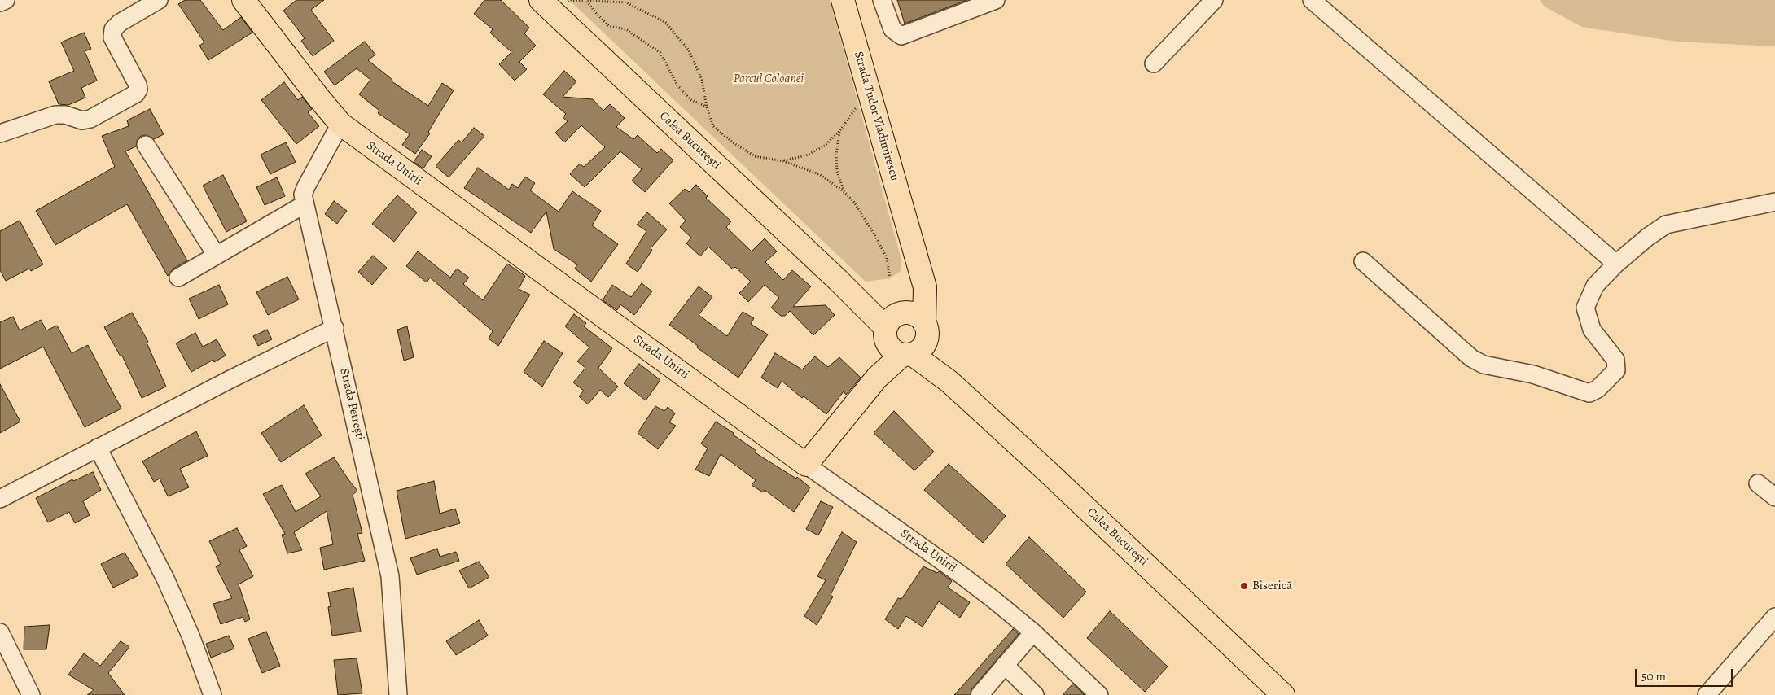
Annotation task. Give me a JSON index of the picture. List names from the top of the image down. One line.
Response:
{"streets":{"main road":["Strada Tudor Vladimirescu","Calea București","Strada Unirii"],"street":["Strada Petrești"]},"crossings":[["Strada Tudor Vladimirescu","Calea București"],["Strada Unirii","Strada Petrești"]],"parks":["Parcul Coloanei"],"places":["Biserică"],"scale_bar":"50 m"}
